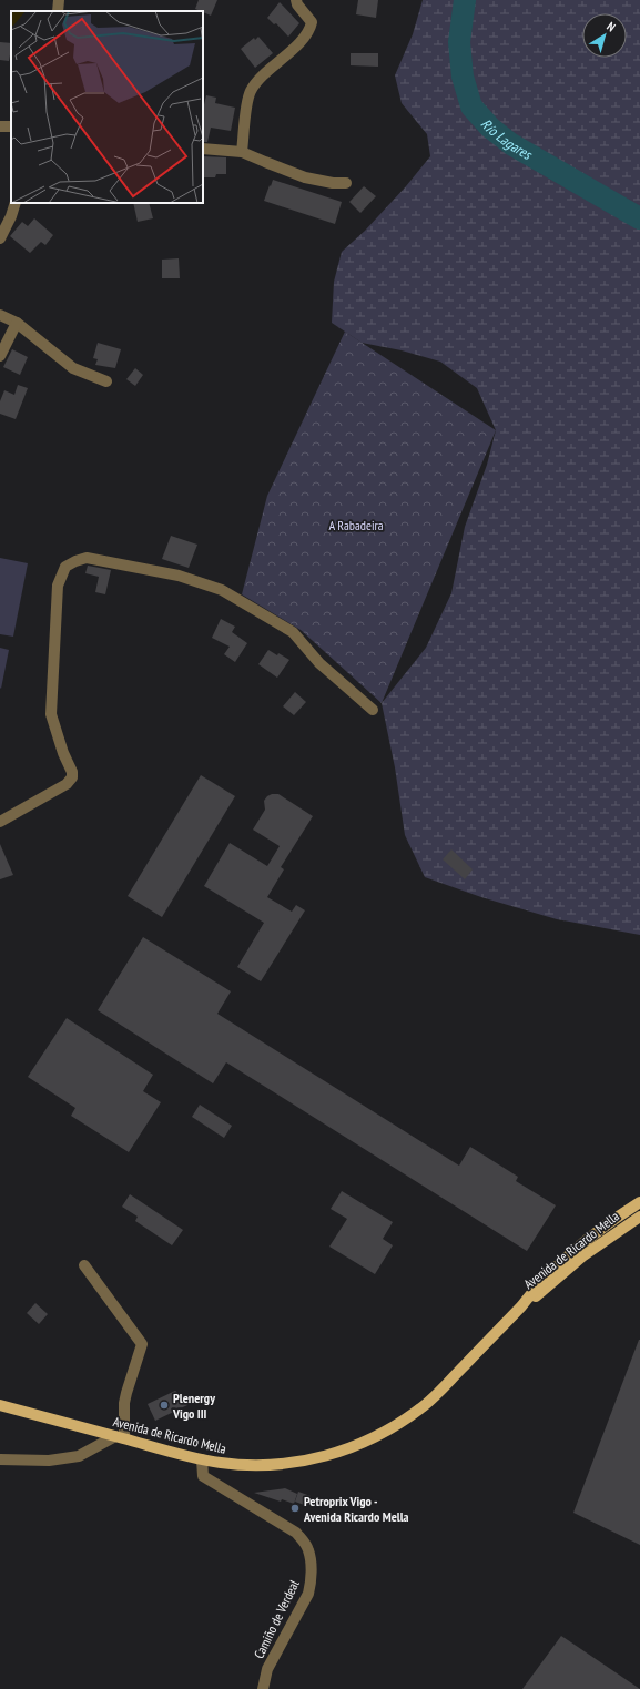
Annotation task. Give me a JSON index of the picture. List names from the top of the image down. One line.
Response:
{"streets":{"main road":["Avenida de Ricardo Mella"],"street":["Camiño de Verdeal"]},"crossings":[["Avenida de Ricardo Mella","Camiño de Verdeal"]],"water":["Río Lagares"],"parks":["A Rabadeira"],"places":["Plenergy Vigo III","Petroprix Vigo - Avenida Ricardo Mella"],"north":"top right"}
